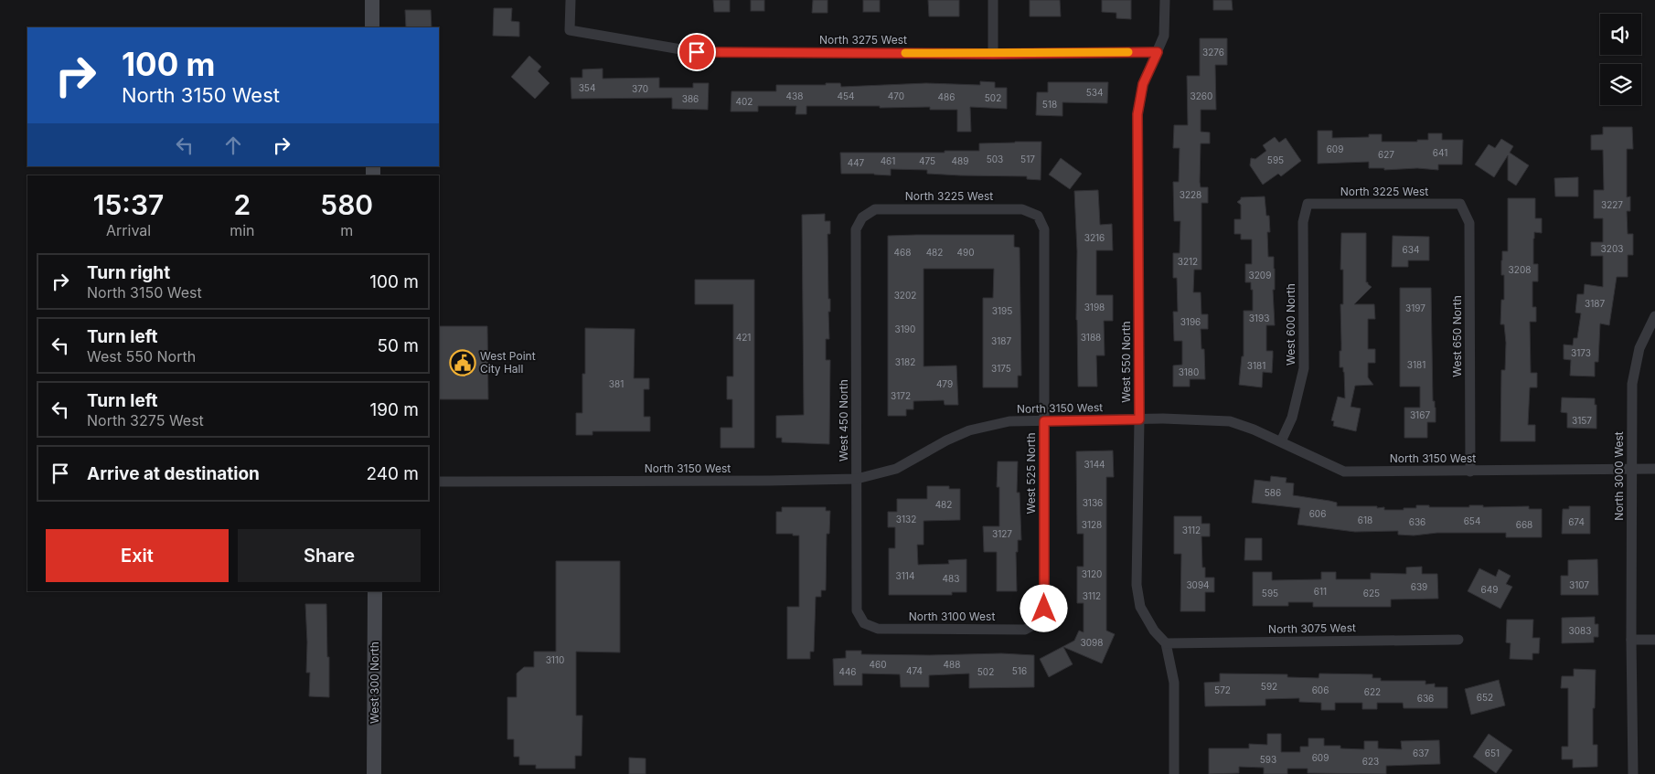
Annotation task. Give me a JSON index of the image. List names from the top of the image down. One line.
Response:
{"streets":{"main road":["West 300 North"],"street":["North 3275 West","North 3225 West","West 600 North","West 650 North","West 550 North","North 3150 West","West 450 North","West 525 North","North 3000 West","North 3100 West","North 3075 West"]},"crossings":[["North 3275 West","West 550 North"],["North 3225 West","West 600 North"],["North 3225 West","West 650 North"],["North 3225 West","West 450 North"],["North 3225 West","West 525 North"],["West 600 North","North 3150 West"],["West 650 North","North 3150 West"],["West 550 North","North 3150 West"],["West 550 North","North 3075 West"],["North 3150 West","West 450 North"],["North 3150 West","West 525 North"],["North 3150 West","North 3000 West"],["West 450 North","North 3100 West"],["West 525 North","North 3100 West"]],"places":{"public building":["West Point City Hall"]},"house_numbers":["3276","354","370","534","438","454","470","3260","486","502","386","402","518","609","641","627","503","517","595","461","475","489","447","3228","3227","3216","3203","634","468","482","490","3212","3208","3209","3202","3187","3198","3197","3195","3193","3196","3190","421","3188","3187","3173","3182","3181","3181","3175","3180","381","479","3172","3167","3157","3144","586","3136","482","606","3132","618","654","636","674","3128","668","3112","3127","3120","3114","483","3094","3107","639","649","611","595","625","3112","3083","3098","3110","460","488","474","516","446","502","592","572","606","622","652","636","637","651","609","593","623"],"page":{"turn":["100 m","North 3150 West"],"eta":["15:37","Arrival","2","min","580","m"],"list":[{"name":"Turn right","note":"North 3150 West","value":"100 m"},{"name":"Turn left","note":"West 550 North","value":"50 m"},{"name":"Turn left","note":"North 3275 West","value":"190 m"},{"name":"Arrive at destination","value":"240 m"}],"buttons":["Exit","Share"]}}
